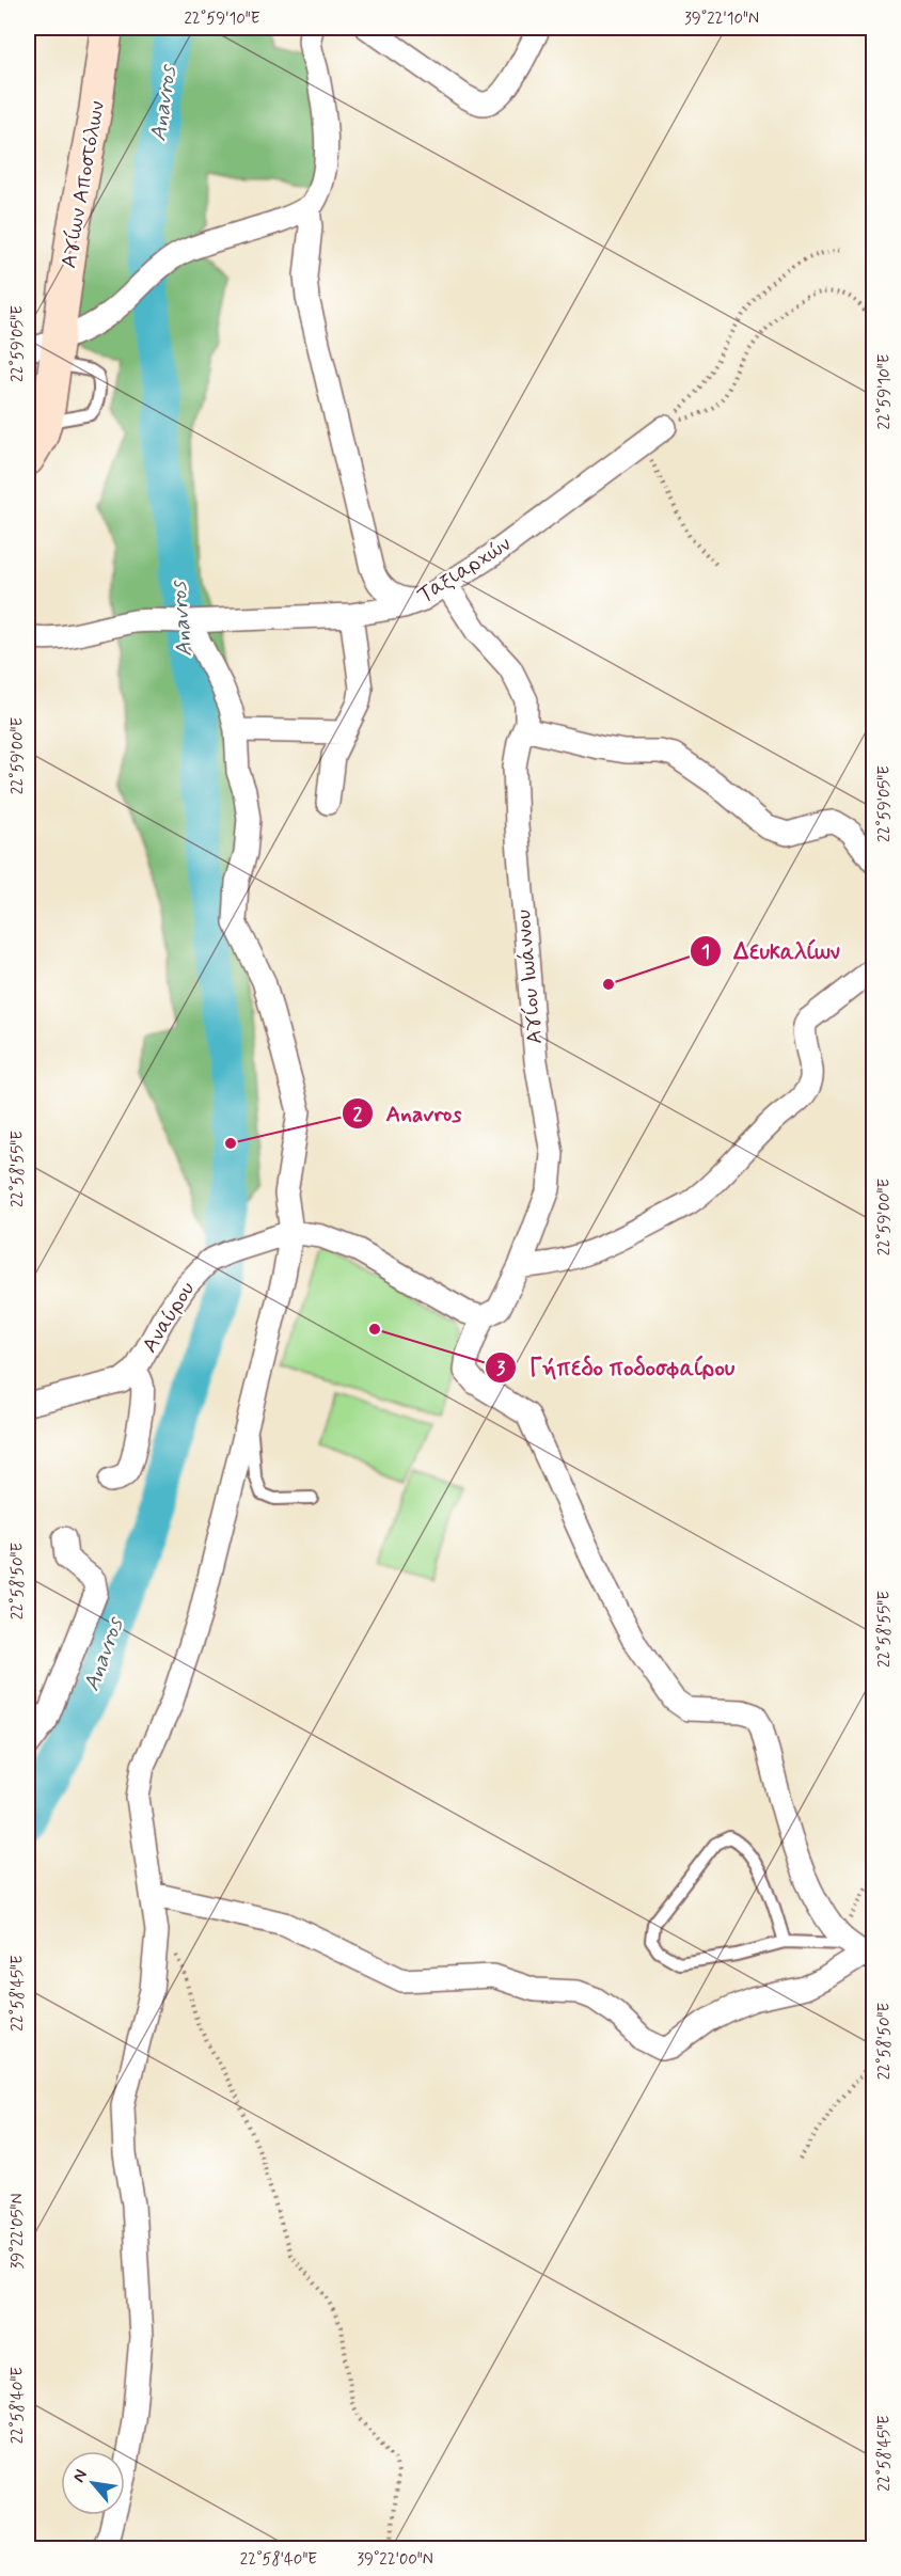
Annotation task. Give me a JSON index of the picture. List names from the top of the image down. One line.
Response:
{"streets":{"main road":["Αγίων Αποστόλων"],"street":["Ταξιαρχών","Αγίου Ιωάννου","Αναύρου"]},"crossings":[["Ταξιαρχών","Αγίου Ιωάννου"],["Αγίου Ιωάννου","Αναύρου"]],"water":["Anavros"],"places":["Δευκαλίων","Anavros","Γήπεδο ποδοσφαίρου"],"north":"top left","coordinates":["22°59'10\"E","39°22'10\"N","22°59'05\"E","22°59'00\"E","22°58'55\"E","22°58'50\"E","22°58'45\"E","39°22'05\"N","22°58'40\"E","39°22'00\"N"]}
